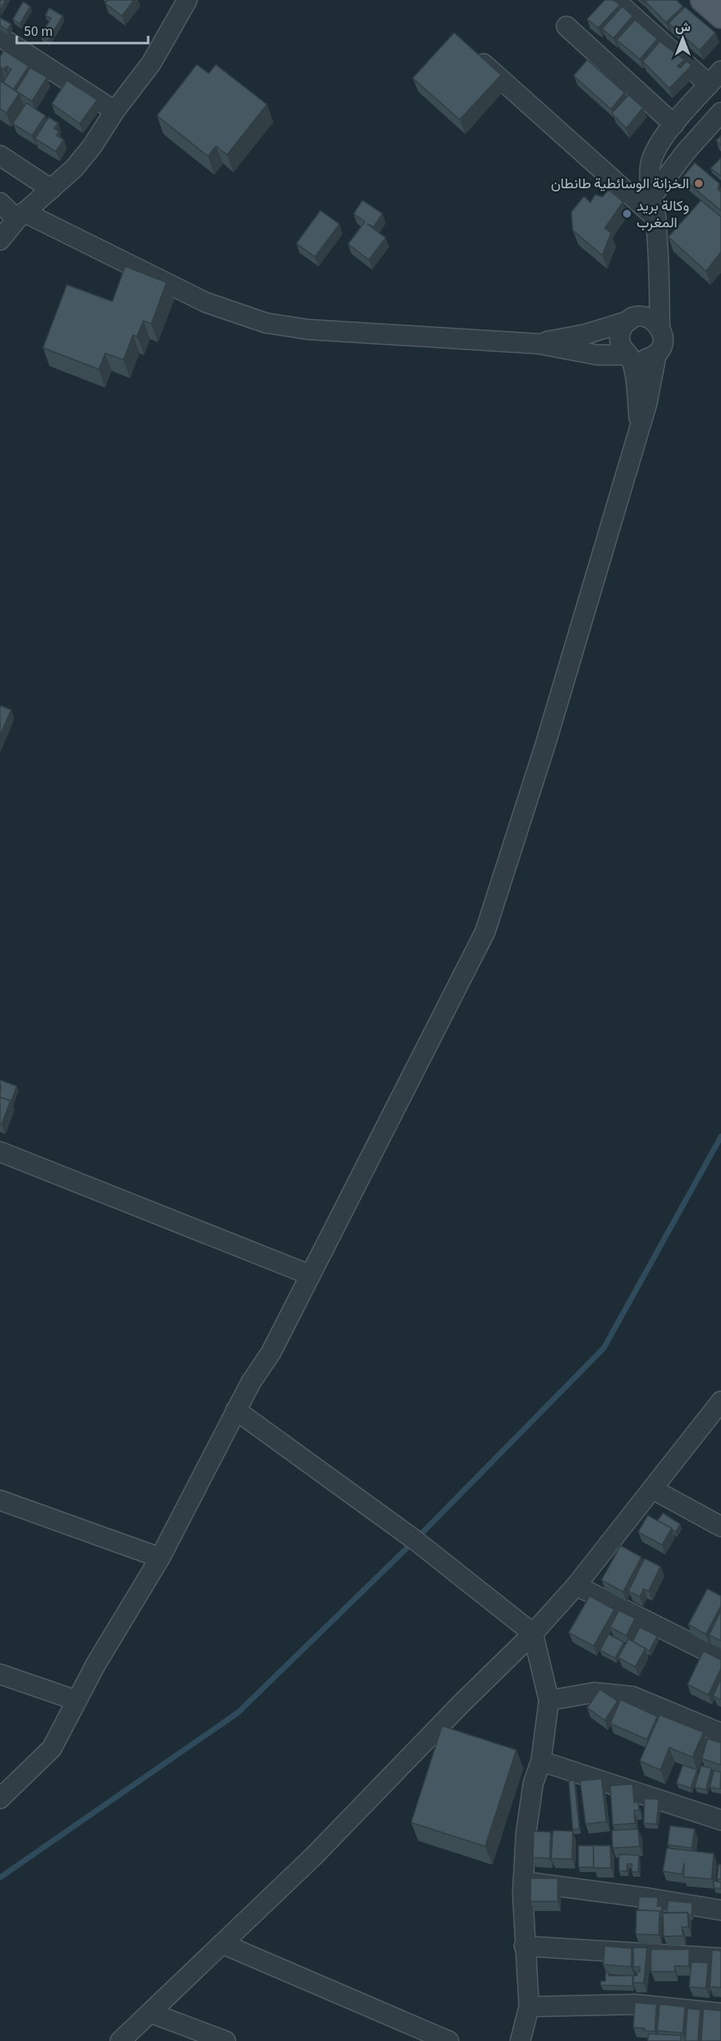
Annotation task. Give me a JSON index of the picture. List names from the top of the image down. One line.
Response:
{"places":["الخزانة الوسائطية طانطان","وكالة بريد المغرب"],"scale_bar":"50 m","north":"top"}
